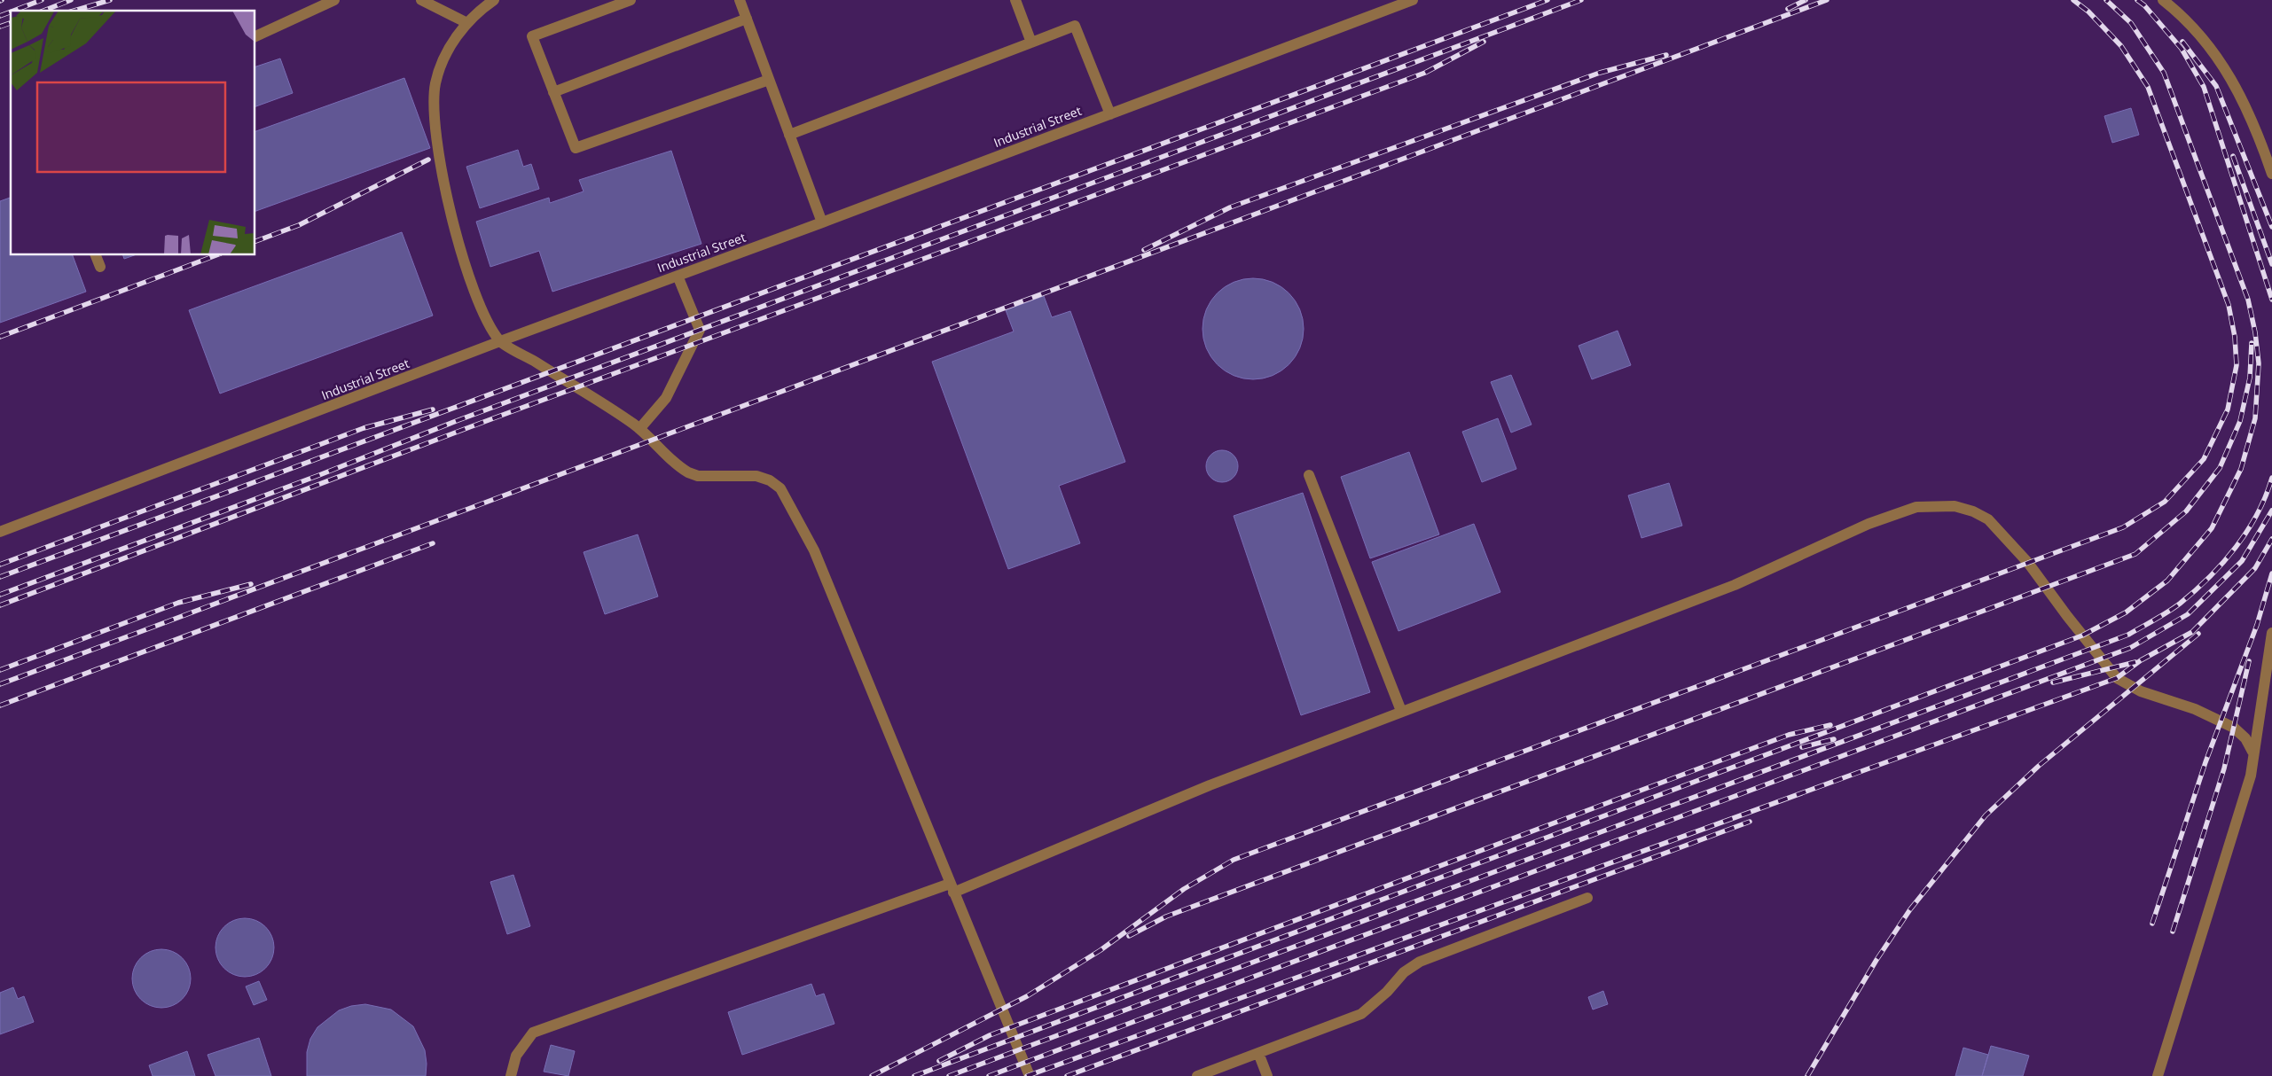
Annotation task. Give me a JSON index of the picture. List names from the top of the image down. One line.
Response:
{"streets":{"street":["Industrial Street"]}}
